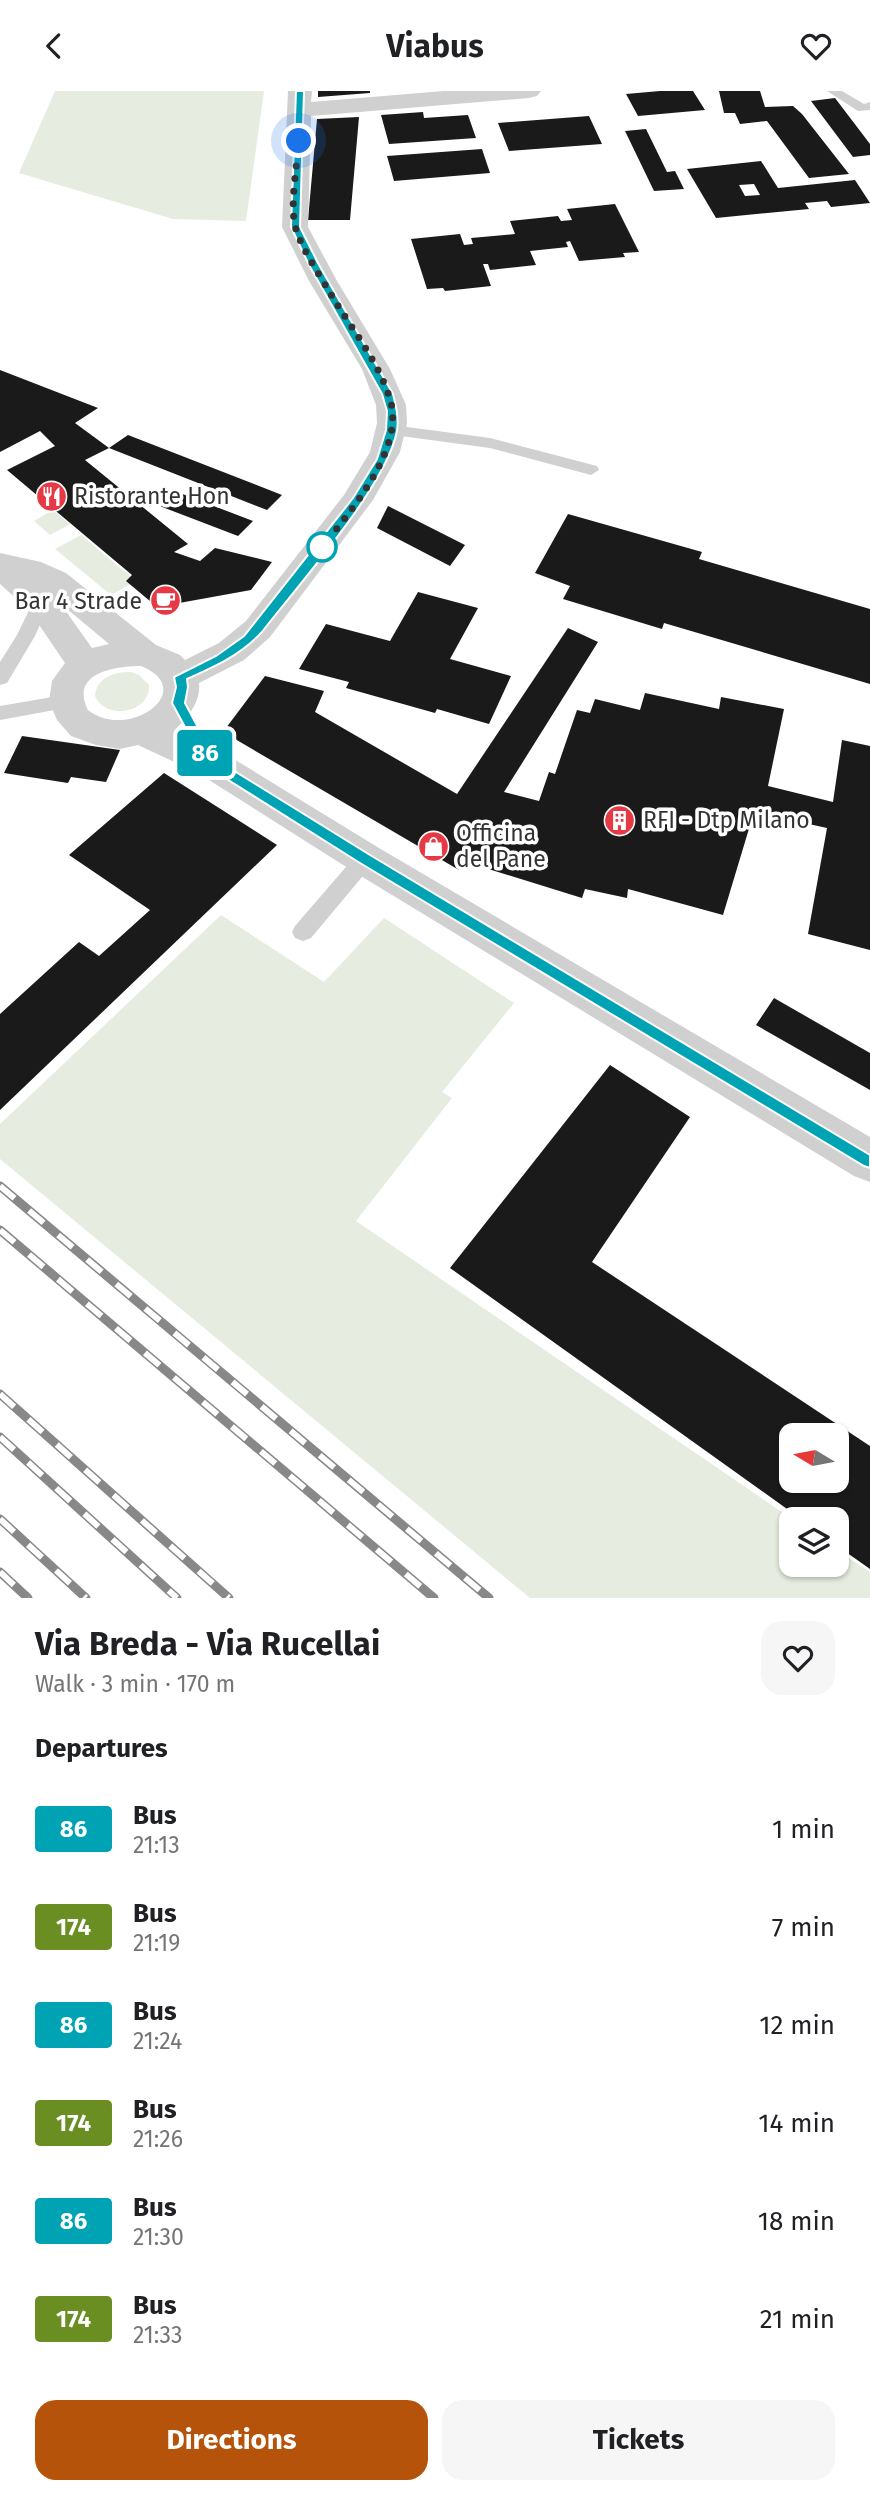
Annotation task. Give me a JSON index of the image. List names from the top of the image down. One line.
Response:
{"places":{"restaurant":["Ristorante Hon"],"cafe":["Bar 4 Strade"],"building":["RFI - Dtp Milano"],"shop":["Officina del Pane"]},"lines":["bus line 86"],"north":"left","page":{"header":"Viabus","on_map":"86","heading":[["Via Breda - Via Rucellai","Walk · 3 min · 170 m"],"Departures"],"list":[{"mark":"86","name":"Bus","note":"21:13","value":"1 min"},{"mark":"174","name":"Bus","note":"21:19","value":"7 min"},{"mark":"86","name":"Bus","note":"21:24","value":"12 min"},{"mark":"174","name":"Bus","note":"21:26","value":"14 min"},{"mark":"86","name":"Bus","note":"21:30","value":"18 min"},{"mark":"174","name":"Bus","note":"21:33","value":"21 min"}],"buttons":["Directions","Tickets"]}}
